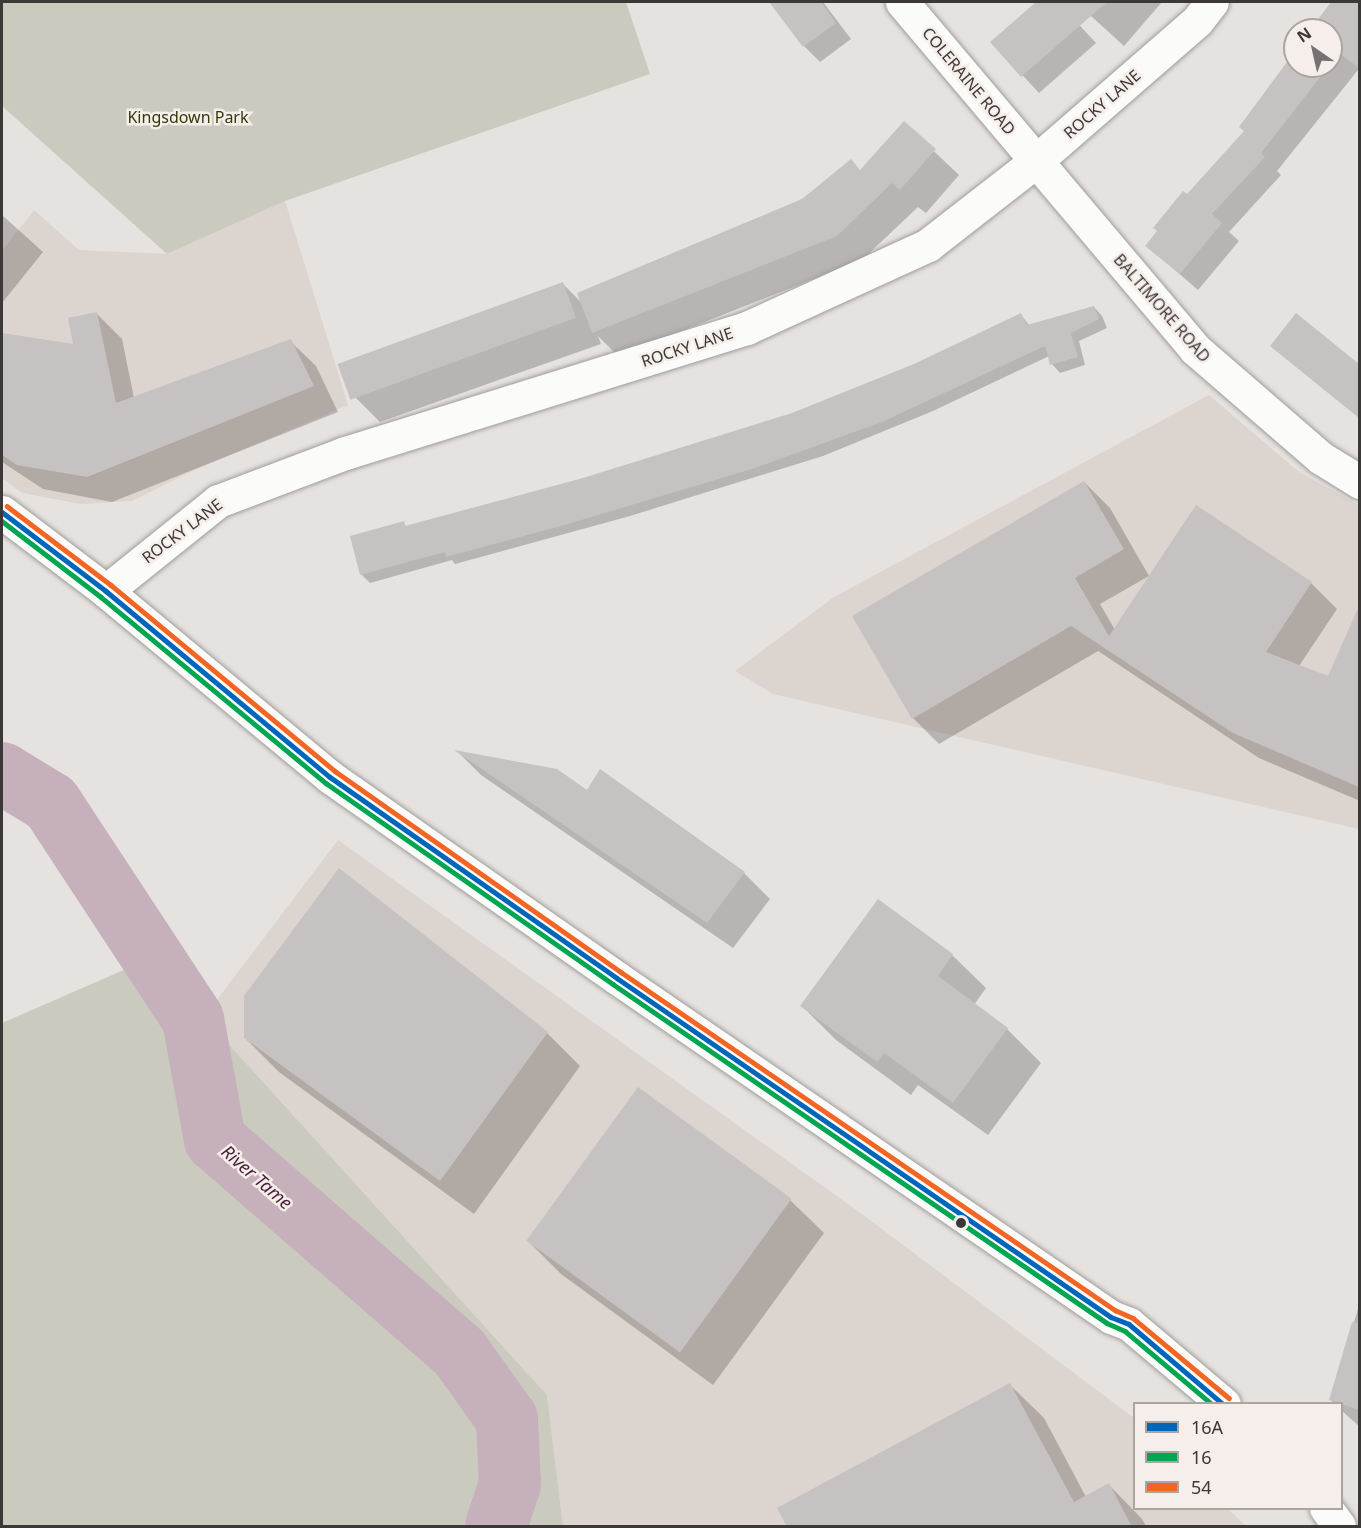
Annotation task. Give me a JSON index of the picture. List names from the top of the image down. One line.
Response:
{"streets":{"street":["COLERAINE ROAD","ROCKY LANE","BALTIMORE ROAD"]},"crossings":[["COLERAINE ROAD","ROCKY LANE"],["COLERAINE ROAD","BALTIMORE ROAD"],["ROCKY LANE","BALTIMORE ROAD"]],"water":["River Tame"],"parks":["Kingsdown Park"],"lines":["transit line 54","transit line 16A","transit line 16"],"legend":["16A","16","54"],"north":"top left"}
